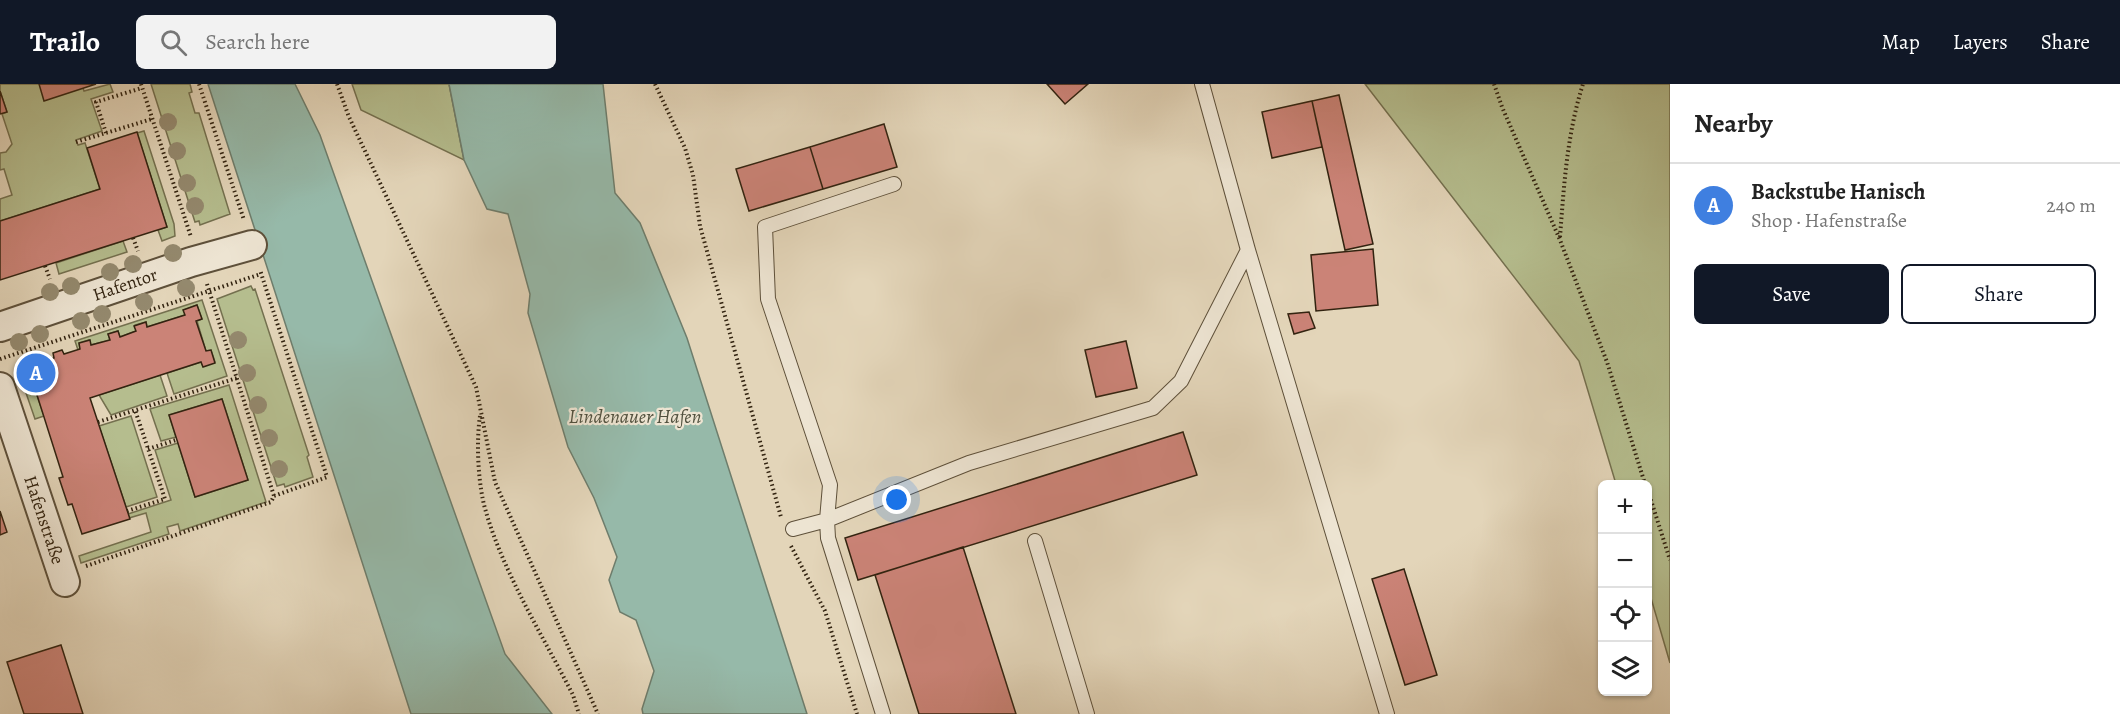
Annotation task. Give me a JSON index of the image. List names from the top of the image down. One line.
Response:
{"streets":{"street":["Hafentor","Hafenstraße"]},"water":["Lindenauer Hafen"],"page":{"header":"Trailo","search":"Search here","nav":["Map","Layers","Share"],"heading":"Nearby","list":[{"mark":"A","name":"Backstube Hanisch","note":"Shop · Hafenstraße","value":"240 m"}],"buttons":["Save","Share"],"pins":"A","map_buttons":["+","−"]}}
